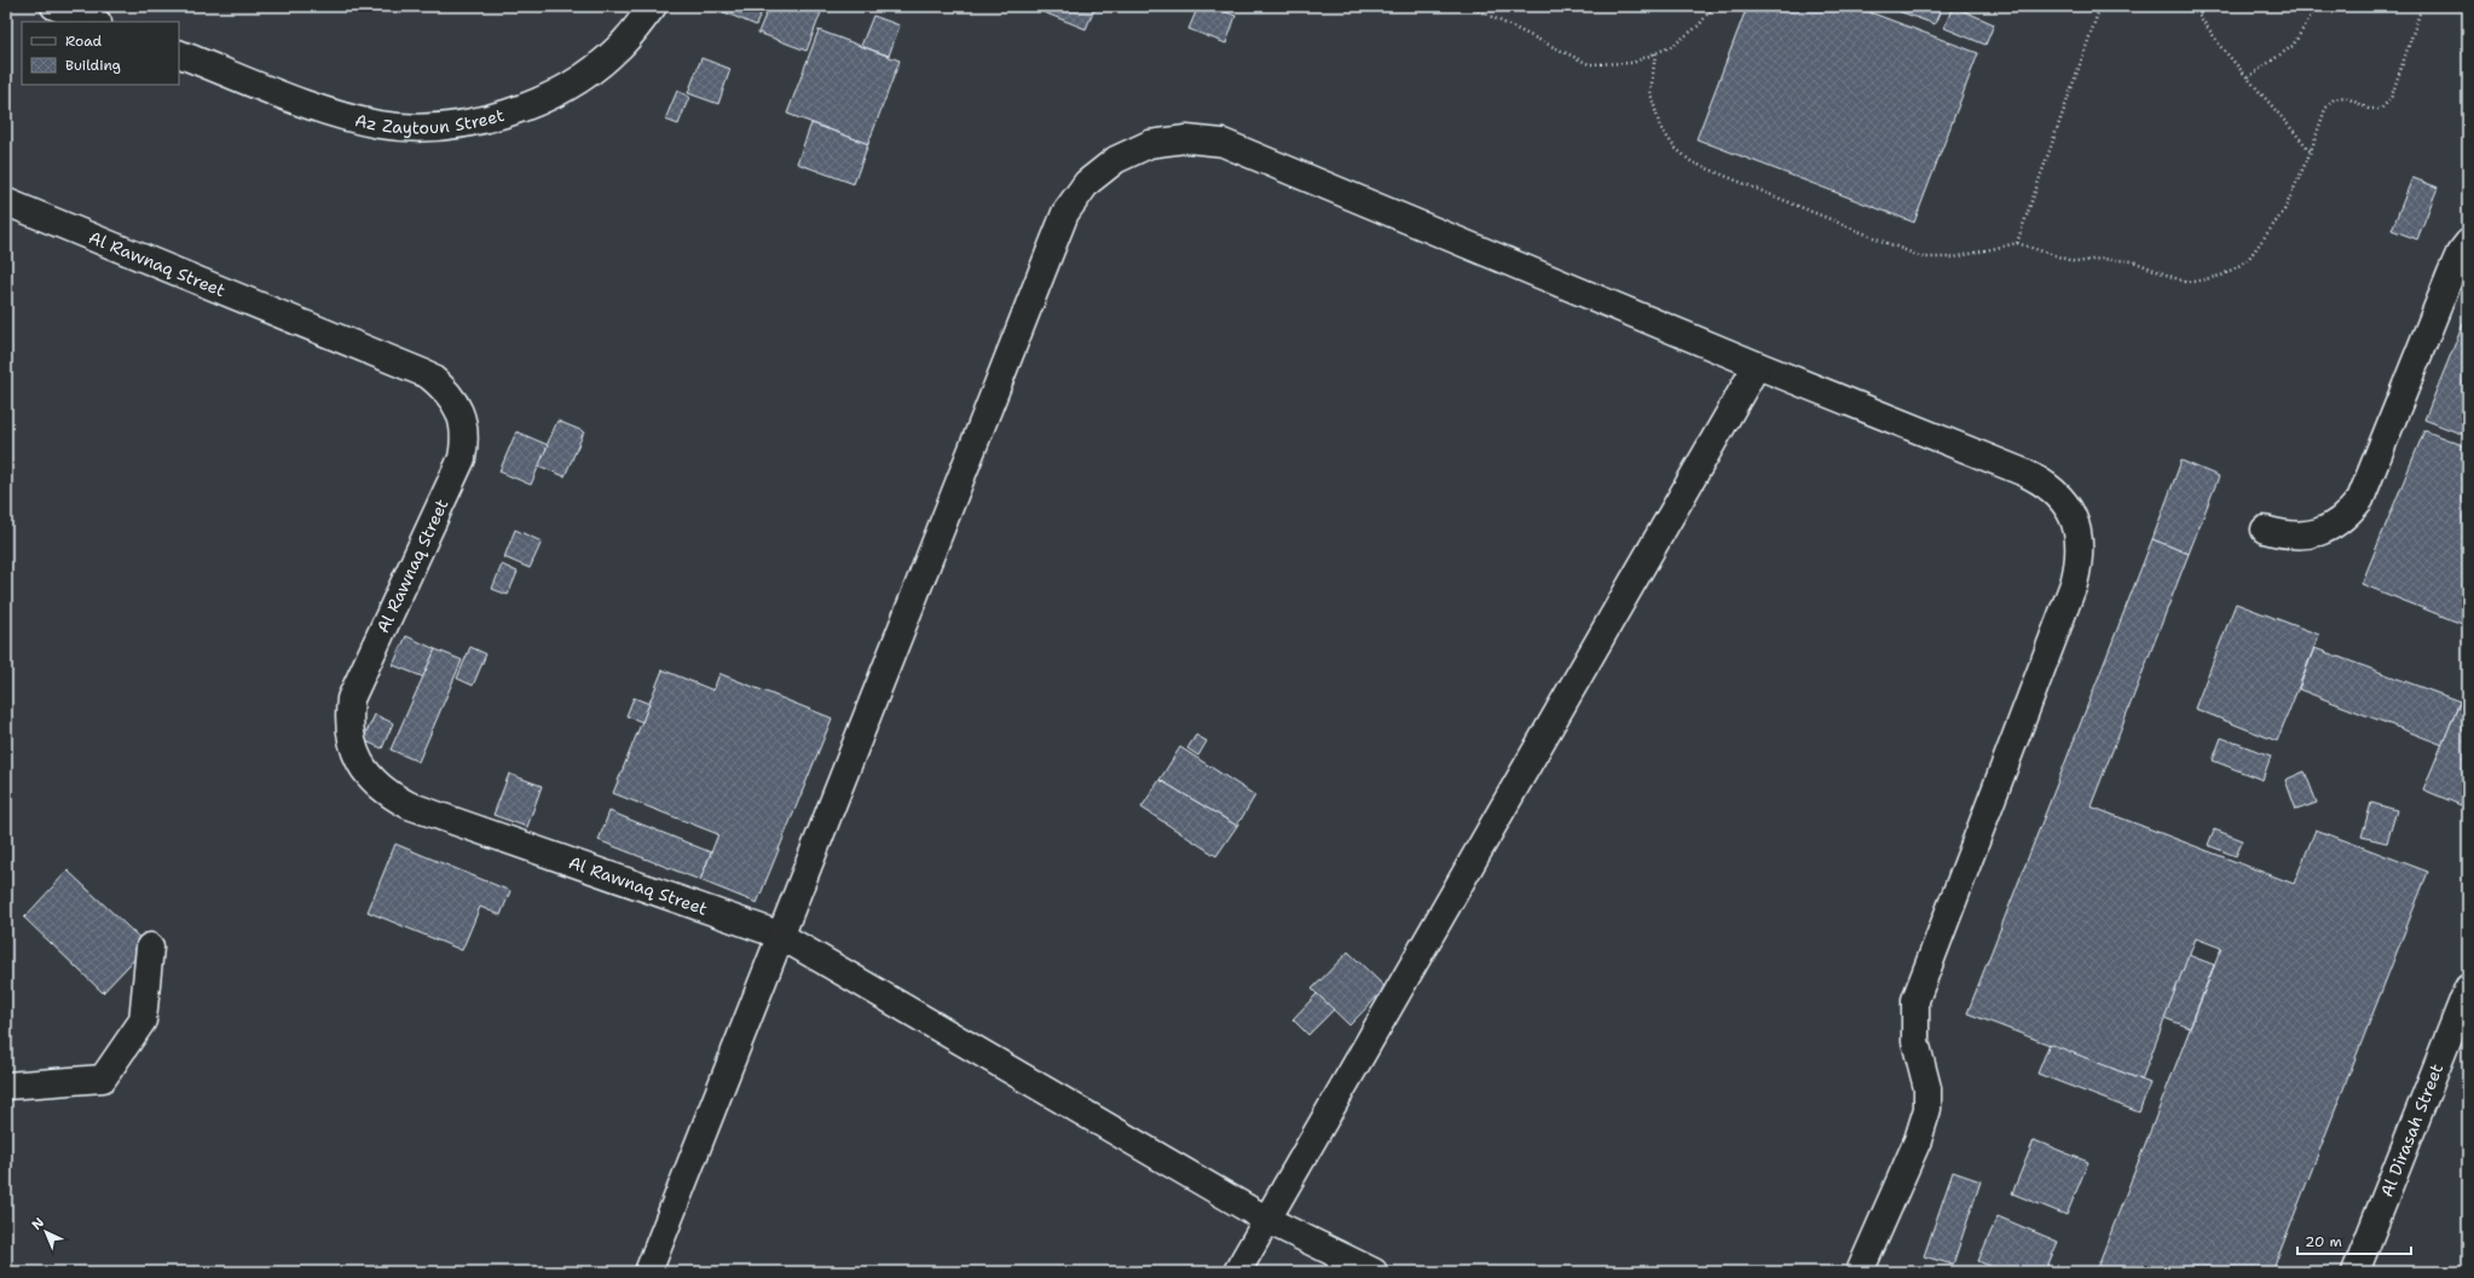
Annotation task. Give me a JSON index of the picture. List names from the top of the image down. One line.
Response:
{"streets":{"street":["Az Zaytoun Street","Al Rawnaq Street","Al Dirasah Street"]},"legend":["Road","Building"],"scale_bar":"20 m","north":"top left"}
